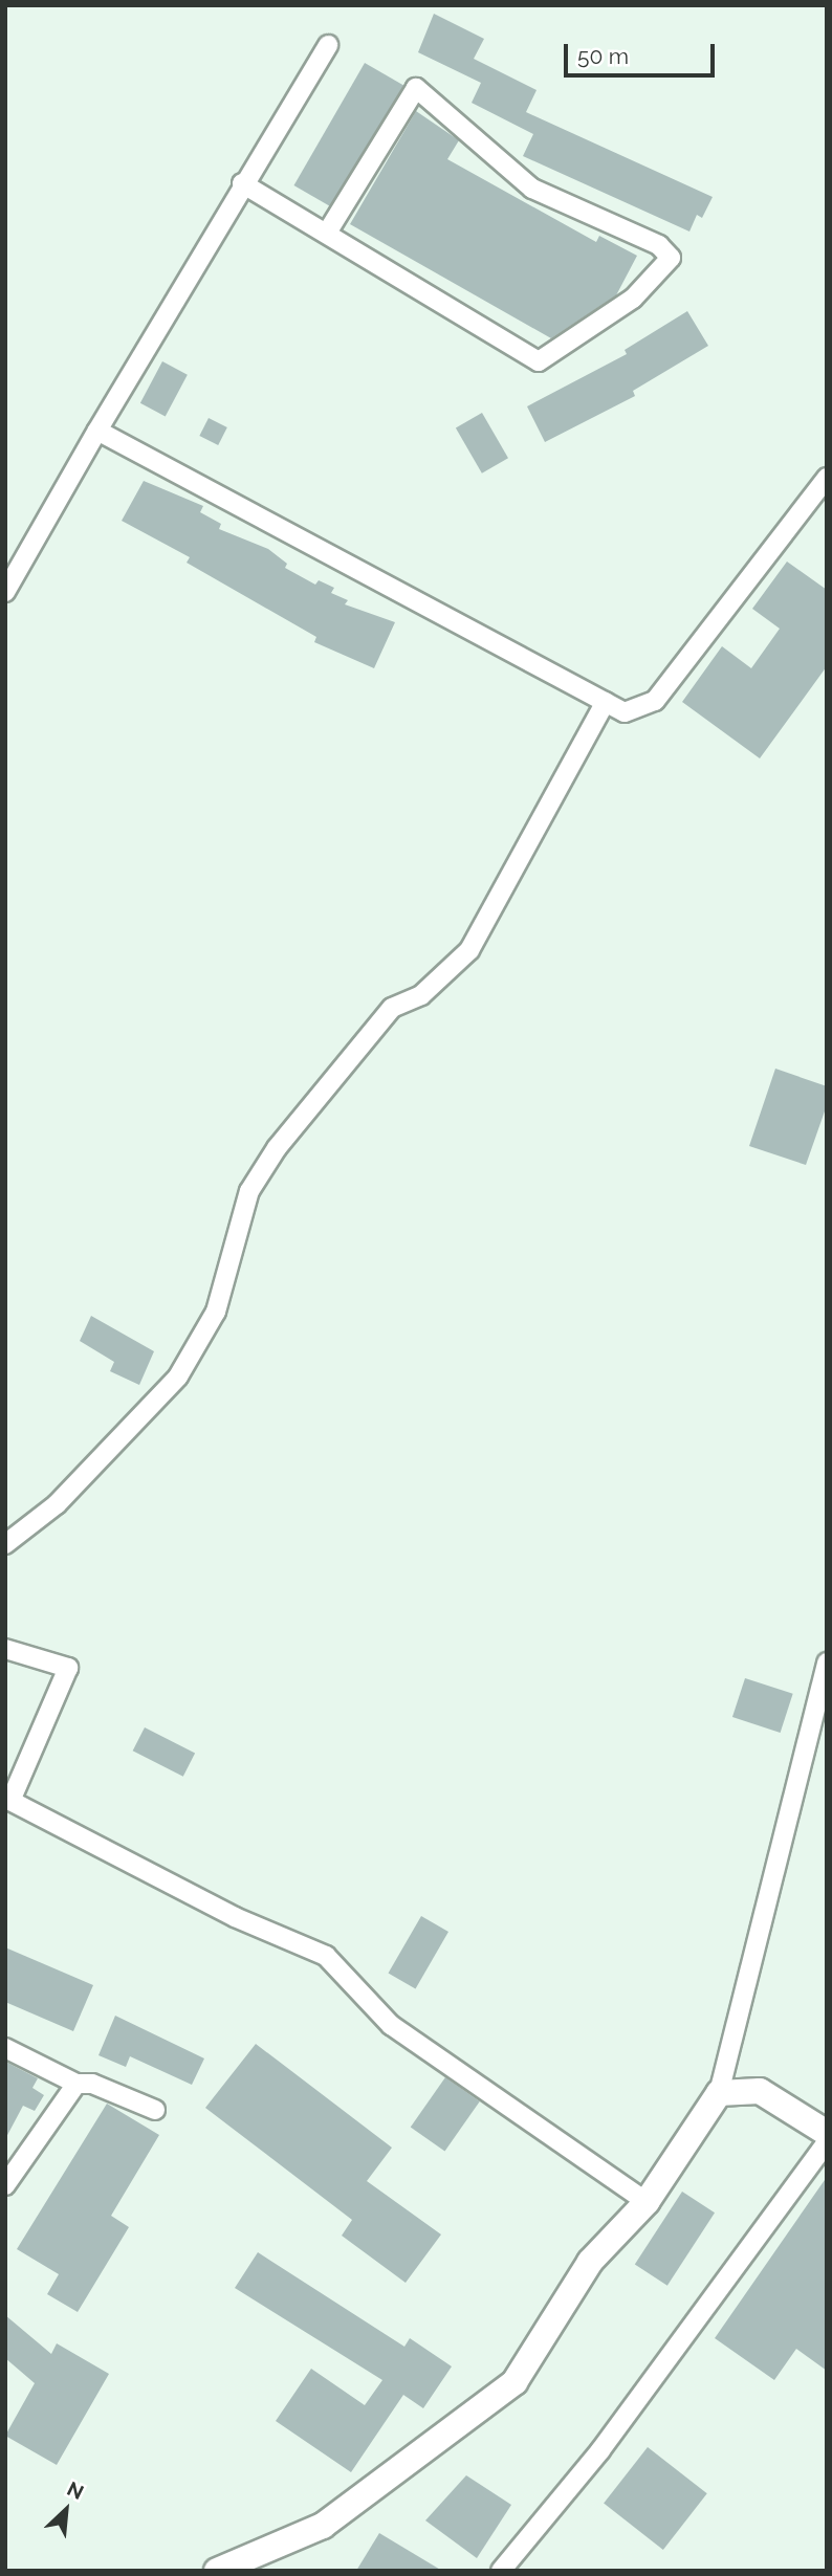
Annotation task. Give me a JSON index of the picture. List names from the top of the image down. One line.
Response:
{"scale_bar":"50 m","north":"top right"}
